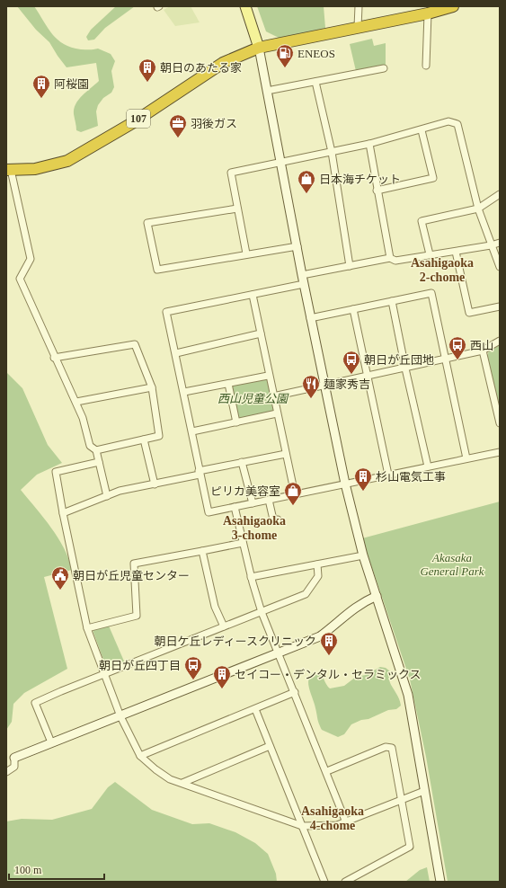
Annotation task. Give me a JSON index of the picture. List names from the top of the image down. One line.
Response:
{"streets":{"highway":["107"]},"districts":["Asahigaoka 2-chome","Asahigaoka 3-chome","Asahigaoka 4-chome"],"parks":["西山児童公園","Akasaka General Park"],"places":{"fuel station":["ENEOS"],"building":["朝日のあたる家","阿桜園","杉山電気工事","朝日ケ丘レディースクリニック","セイコー・デンタル・セラミックス"],"office":["羽後ガス"],"shop":["日本海チケット","ピリカ美容室"],"bus stop":["西山","朝日が丘団地","朝日が丘四丁目"],"restaurant":["麺家秀吉"],"public building":["朝日が丘児童センター"]},"scale_bar":"100 m"}
